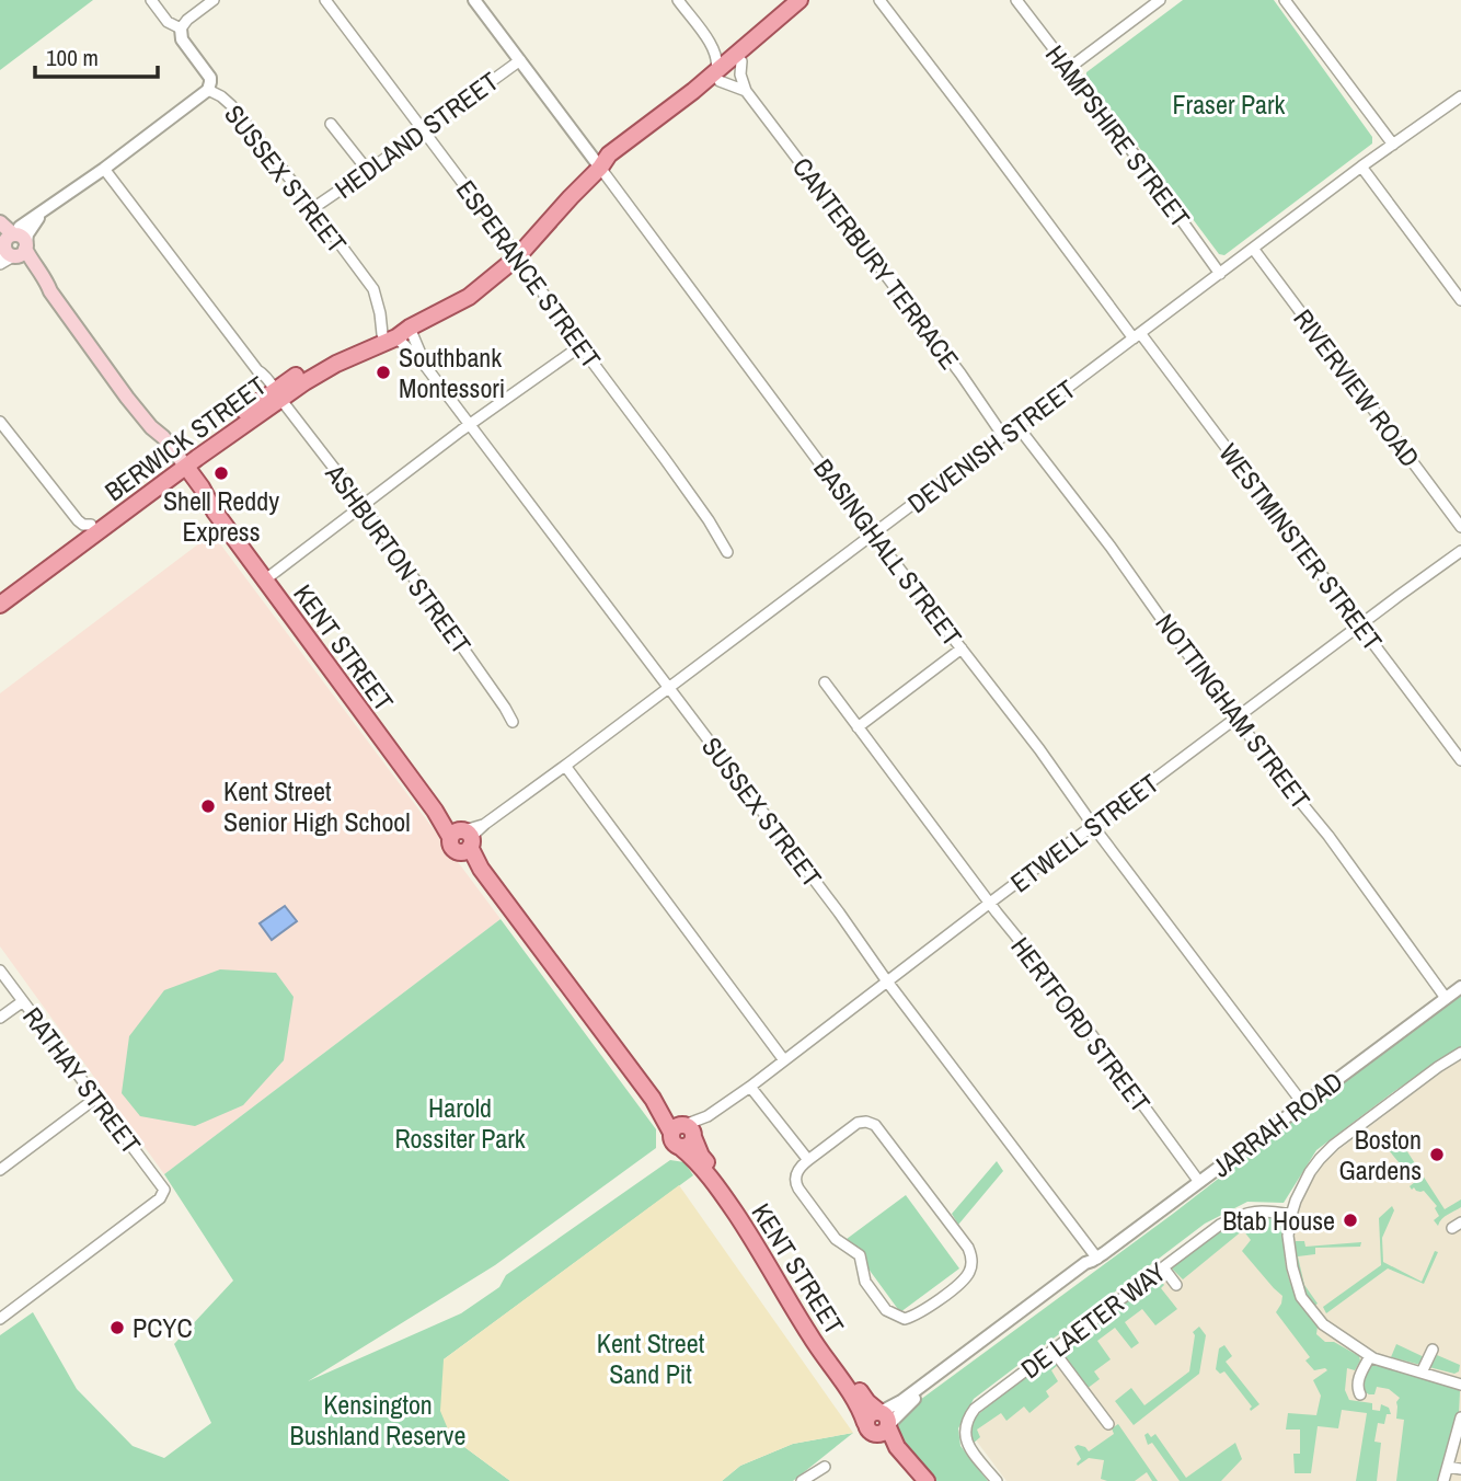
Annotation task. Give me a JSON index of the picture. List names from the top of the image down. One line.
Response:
{"streets":{"main road":["BERWICK STREET","KENT STREET"],"street":["HEDLAND STREET","HAMPSHIRE STREET","SUSSEX STREET","CANTERBURY TERRACE","ESPERANCE STREET","RIVERVIEW ROAD","DEVENISH STREET","WESTMINSTER STREET","BASINGHALL STREET","ASHBURTON STREET","NOTTINGHAM STREET","ETWELL STREET","HERTFORD STREET","RATHAY STREET","JARRAH ROAD","DE LAETER WAY"]},"crossings":[["HEDLAND STREET","SUSSEX STREET"],["HEDLAND STREET","ESPERANCE STREET"],["HEDLAND STREET","BASINGHALL STREET"],["HAMPSHIRE STREET","DEVENISH STREET"],["SUSSEX STREET","BERWICK STREET"],["SUSSEX STREET","DEVENISH STREET"],["SUSSEX STREET","ETWELL STREET"],["SUSSEX STREET","JARRAH ROAD"],["CANTERBURY TERRACE","BERWICK STREET"],["CANTERBURY TERRACE","DEVENISH STREET"],["ESPERANCE STREET","BERWICK STREET"],["RIVERVIEW ROAD","DEVENISH STREET"],["BERWICK STREET","BASINGHALL STREET"],["BERWICK STREET","ASHBURTON STREET"],["BERWICK STREET","KENT STREET"],["DEVENISH STREET","WESTMINSTER STREET"],["DEVENISH STREET","BASINGHALL STREET"],["DEVENISH STREET","KENT STREET"],["DEVENISH STREET","NOTTINGHAM STREET"],["WESTMINSTER STREET","ETWELL STREET"],["BASINGHALL STREET","ETWELL STREET"],["BASINGHALL STREET","JARRAH ROAD"],["KENT STREET","ETWELL STREET"],["KENT STREET","JARRAH ROAD"],["NOTTINGHAM STREET","ETWELL STREET"],["NOTTINGHAM STREET","JARRAH ROAD"],["ETWELL STREET","HERTFORD STREET"],["HERTFORD STREET","JARRAH ROAD"]],"parks":["Fraser Park","Harold Rossiter Park","Kent Street Sand Pit","Kensington Bushland Reserve"],"places":["Southbank Montessori","Shell Reddy Express","Kent Street Senior High School","Boston Gardens","Btab House","PCYC"],"scale_bar":"100 m"}
